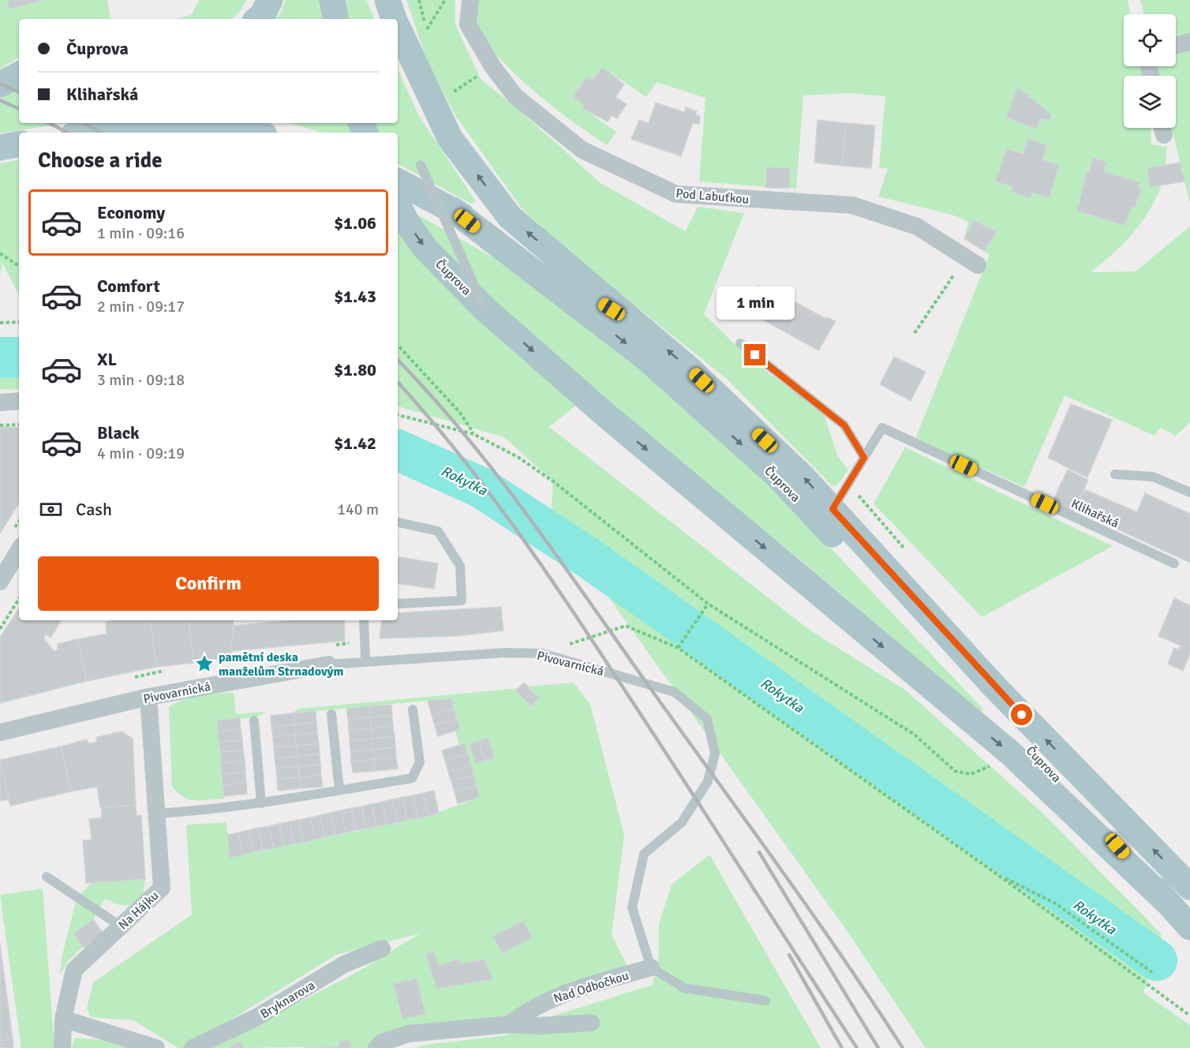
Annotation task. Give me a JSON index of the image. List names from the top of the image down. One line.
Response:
{"streets":{"main road":["Čuprova"],"street":["Pod Labuťkou","Pivovarnická","Na Hájku","Nad Odbočkou","Bryknarova"],"lane":["Klihařská"]},"crossings":[["Čuprova","Klihařská"],["Pivovarnická","Na Hájku"],["Pivovarnická","Nad Odbočkou"]],"water":["Rokytka"],"places":{"place":["pamětní deska manželům Strnadovým"]},"page":{"banner":["Čuprova","Klihařská"],"heading":"Choose a ride","list":[{"name":"Economy","note":"1 min · 09:16","value":"$1.06"},{"name":"Comfort","note":"2 min · 09:17","value":"$1.43"},{"name":"XL","note":"3 min · 09:18","value":"$1.80"},{"name":"Black","note":"4 min · 09:19","value":"$1.42"}],"bubble":"1 min","pay":["Cash","140 m"],"buttons":"Confirm"}}
